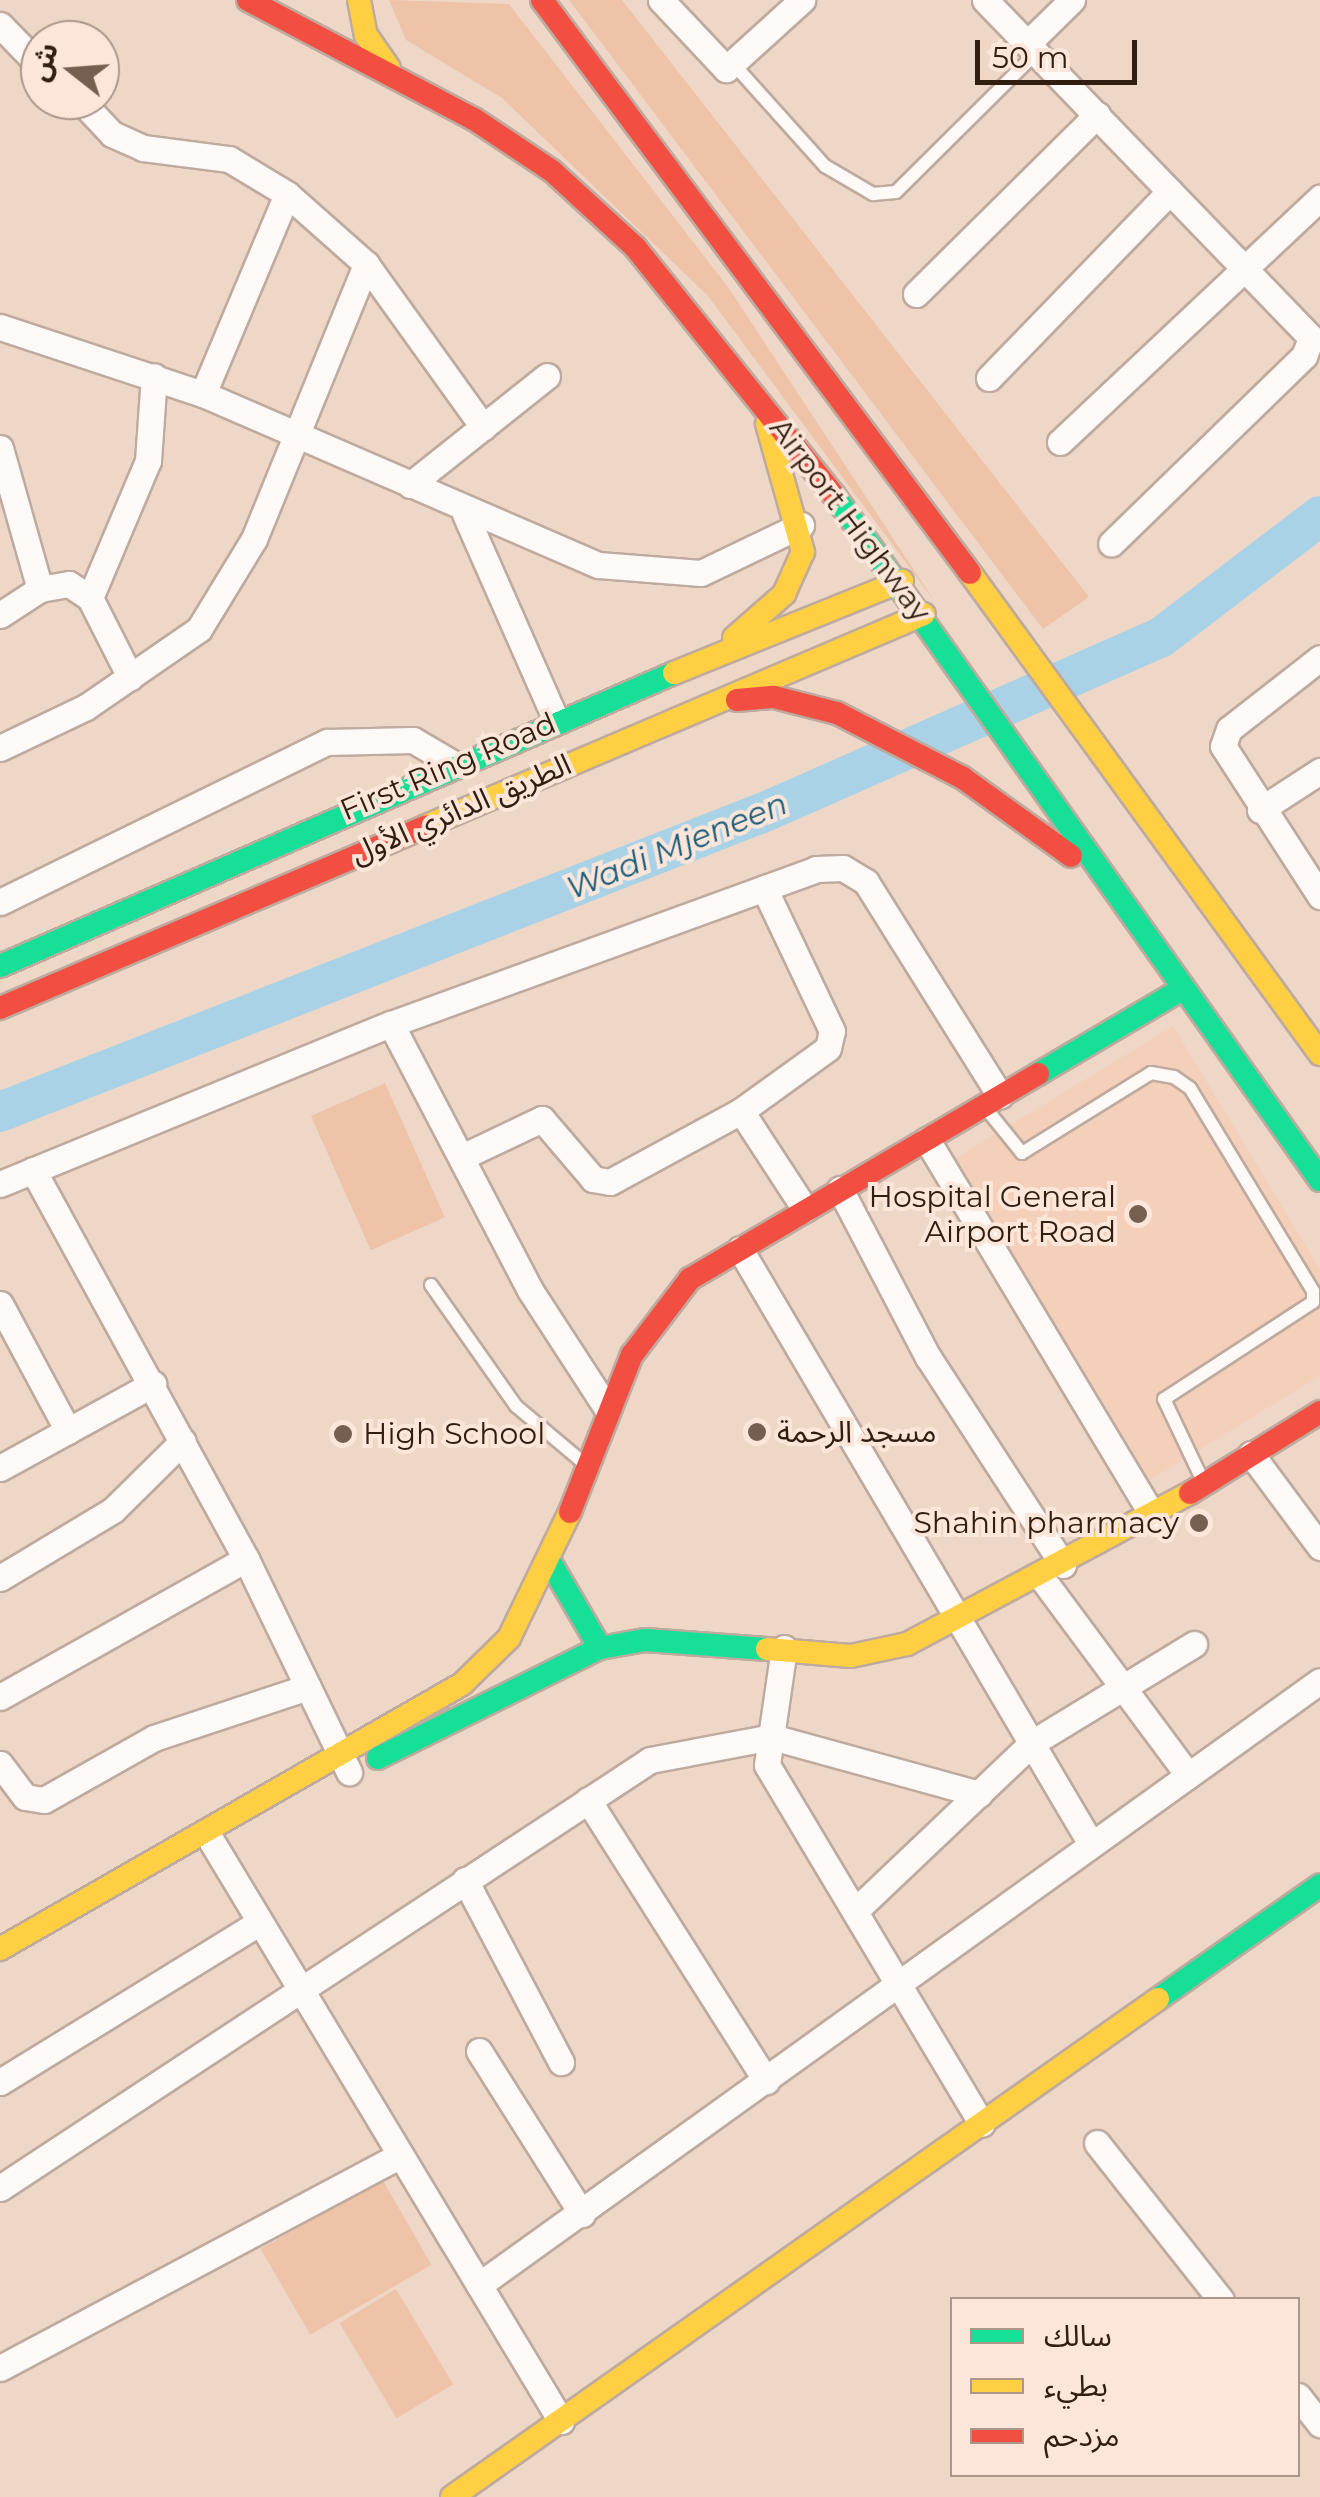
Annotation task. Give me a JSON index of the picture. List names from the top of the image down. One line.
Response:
{"streets":{"main road":["Airport Highway","First Ring Road","الطريق الدائري الأول"]},"crossings":[["Airport Highway","First Ring Road"],["Airport Highway","الطريق الدائري الأول"]],"water":["Wadi Mjeneen"],"places":["Hospital General Airport Road","مسجد الرحمة","High School","Shahin pharmacy"],"legend":["سالك","بطيء","مزدحم"],"scale_bar":"50 m","north":"left"}
